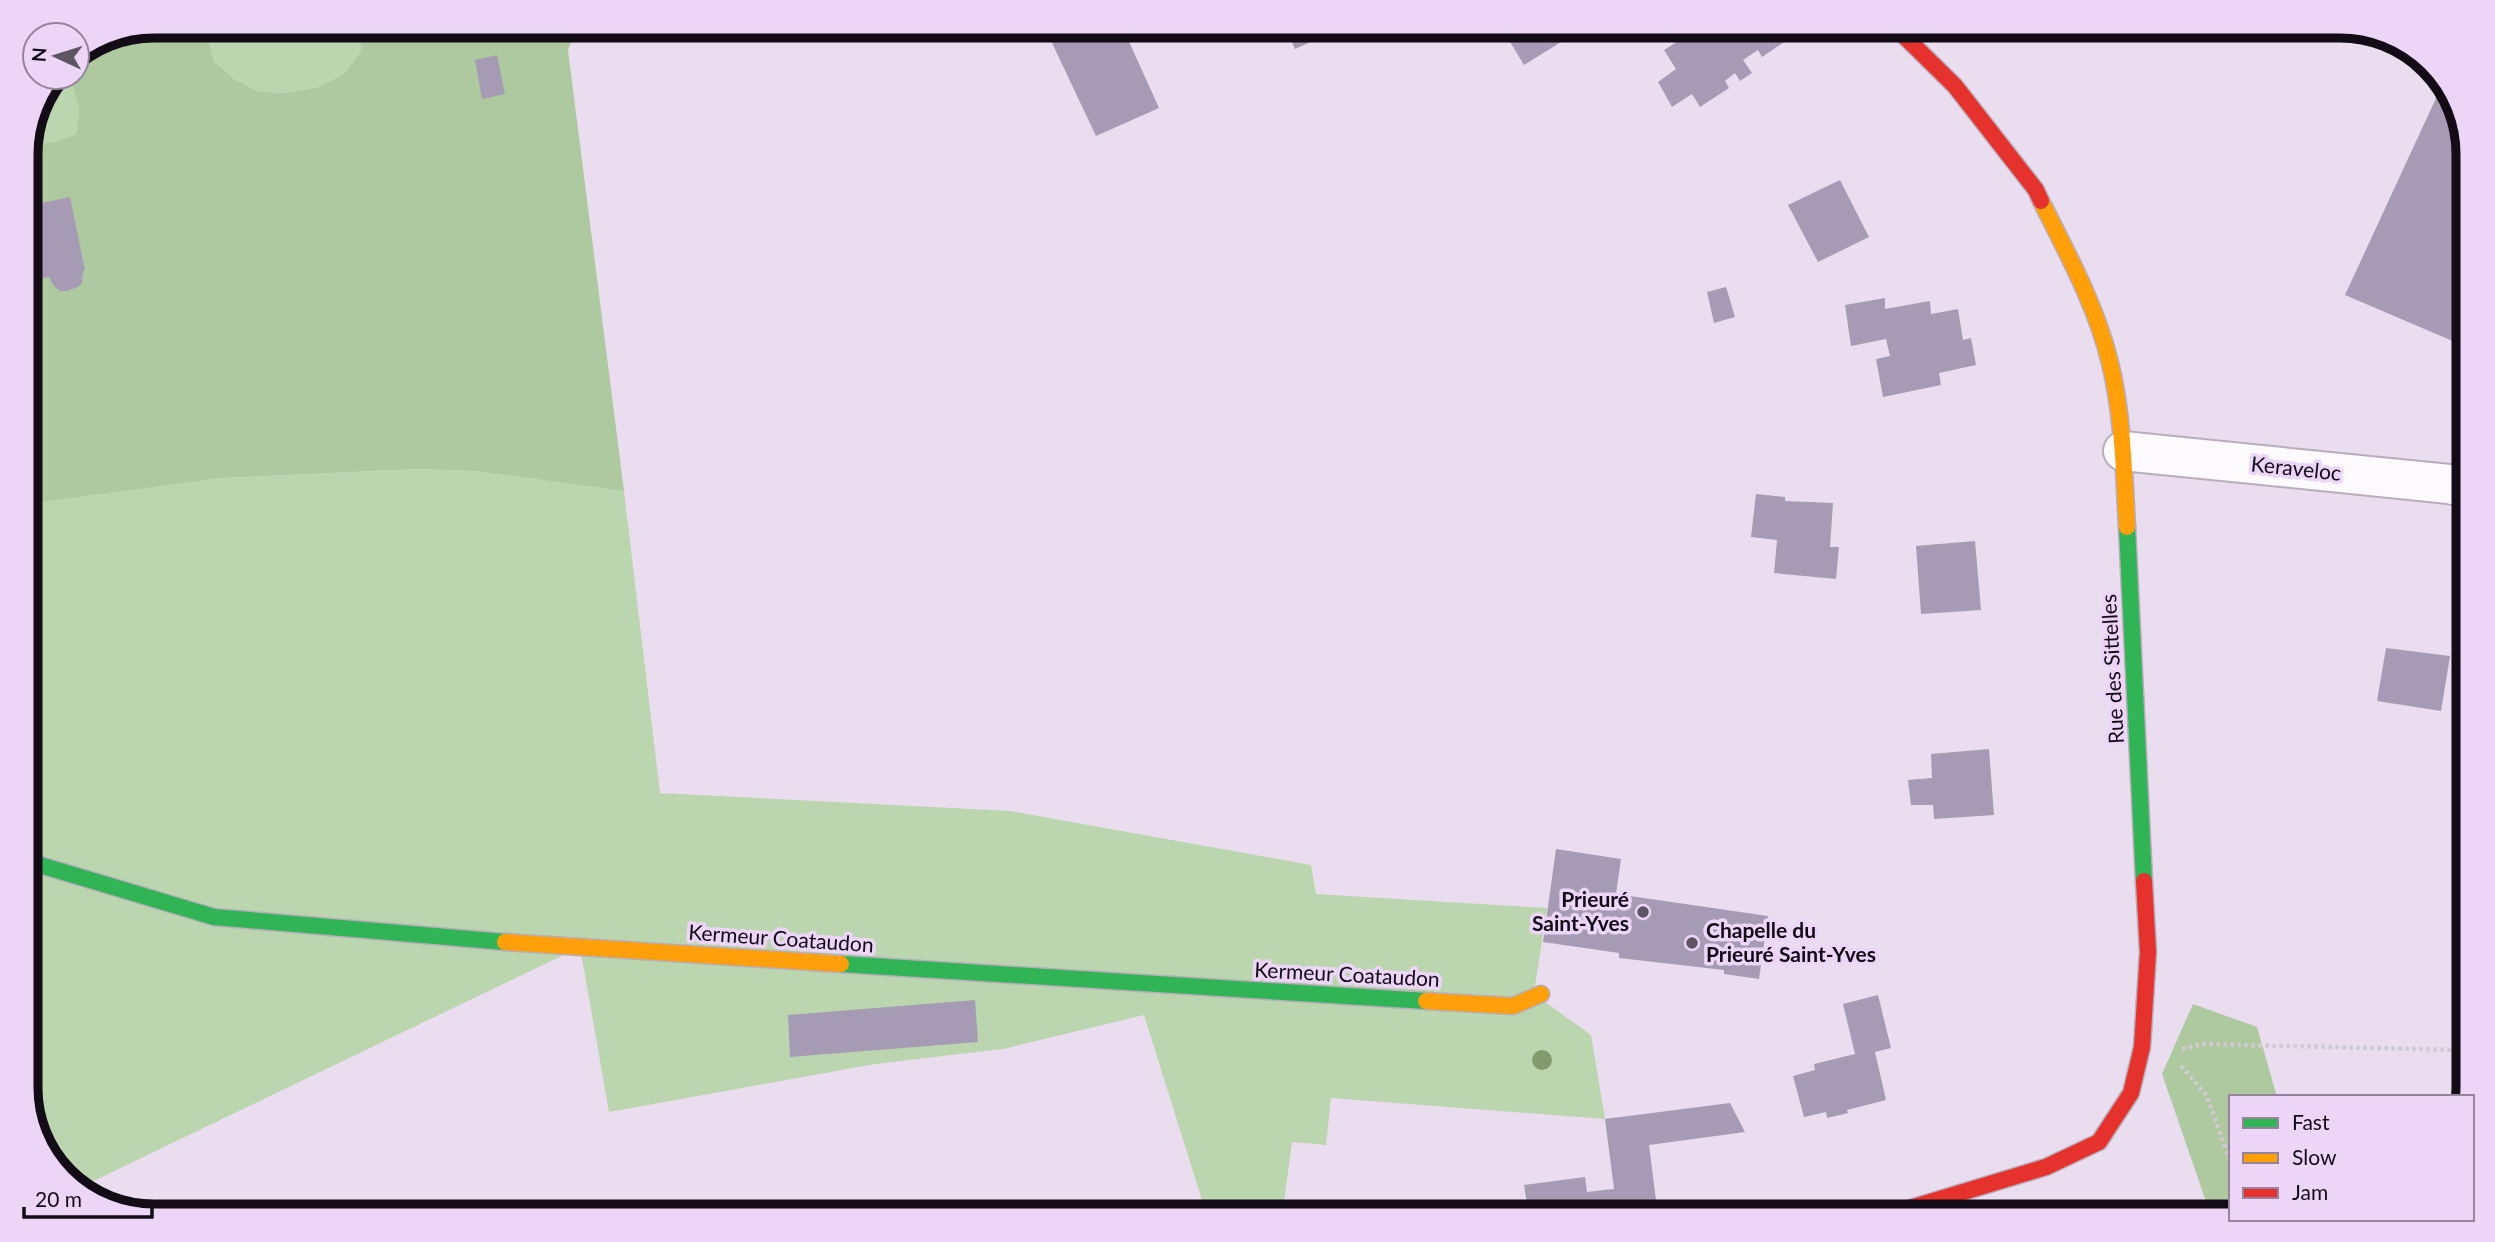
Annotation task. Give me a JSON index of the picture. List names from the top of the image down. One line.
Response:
{"streets":{"street":["Keraveloc","Rue des Sittelles","Kermeur Coataudon"]},"crossings":[["Keraveloc","Rue des Sittelles"]],"places":["Prieuré Saint-Yves","Chapelle du Prieuré Saint-Yves"],"legend":["Fast","Slow","Jam"],"scale_bar":"20 m","north":"left"}
